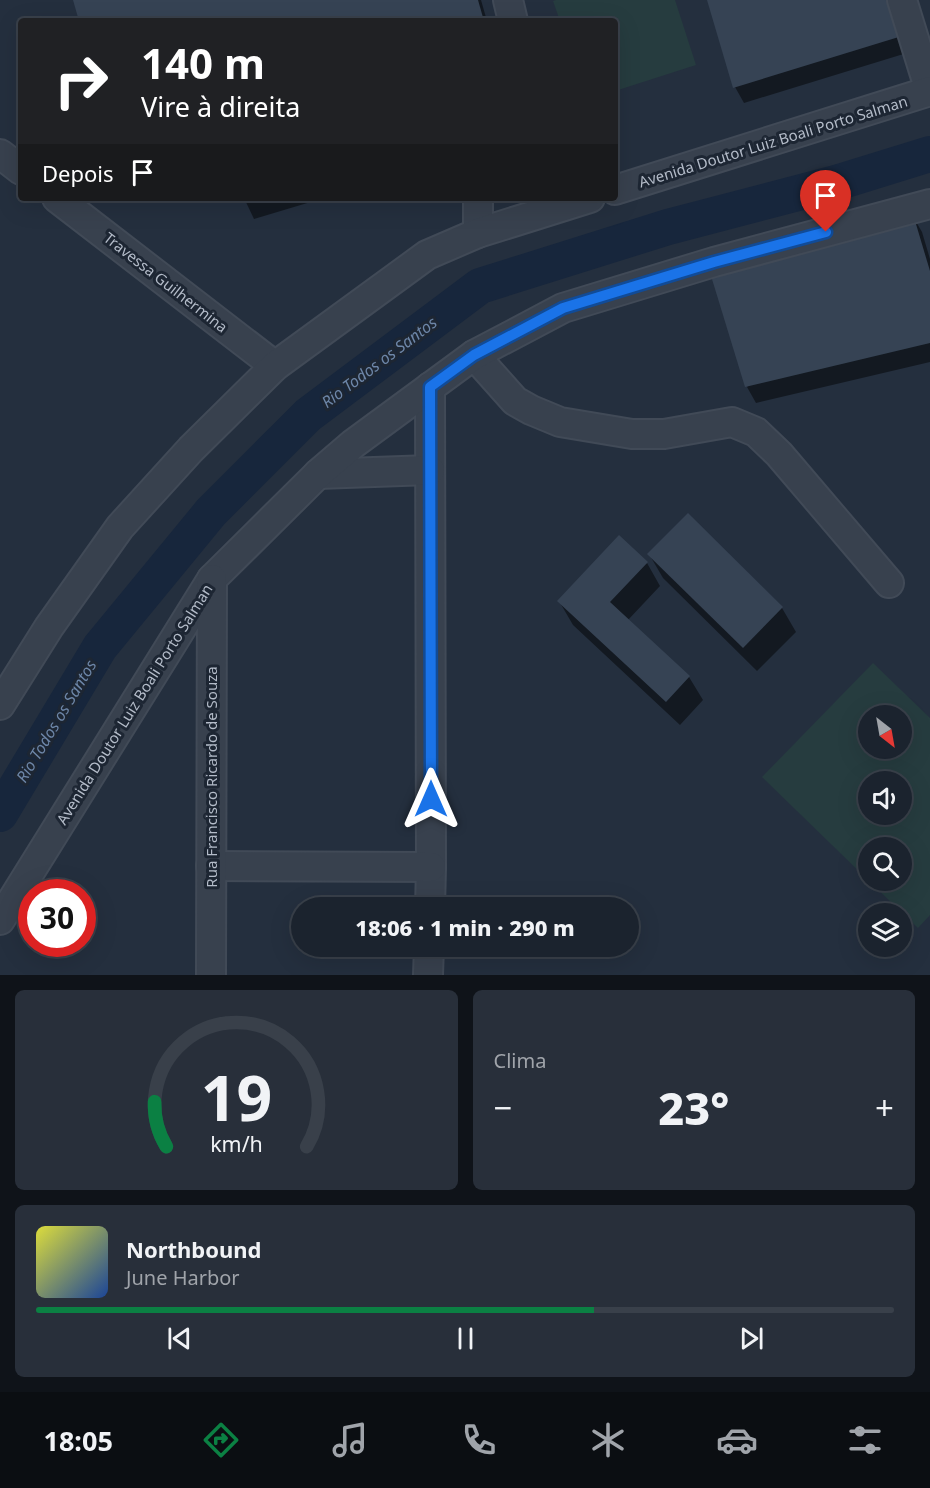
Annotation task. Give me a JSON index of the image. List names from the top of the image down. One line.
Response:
{"streets":{"street":["Avenida Doutor Luiz Boali Porto Salman","Travessa Guilhermina","Rua Francisco Ricardo de Souza"]},"crossings":[["Avenida Doutor Luiz Boali Porto Salman","Rua Francisco Ricardo de Souza"]],"water":["Rio Todos os Santos"],"north":"bottom right","page":{"turn":["140 m","Vire à direita"],"then":"Depois","limit":"30","trip":"18:06 · 1 min · 290 m","tile":"Clima","heat":["−","23°","+"],"song":["Northbound","June Harbor"],"tabs":"18:05","gauge":["19","km/h"]}}
